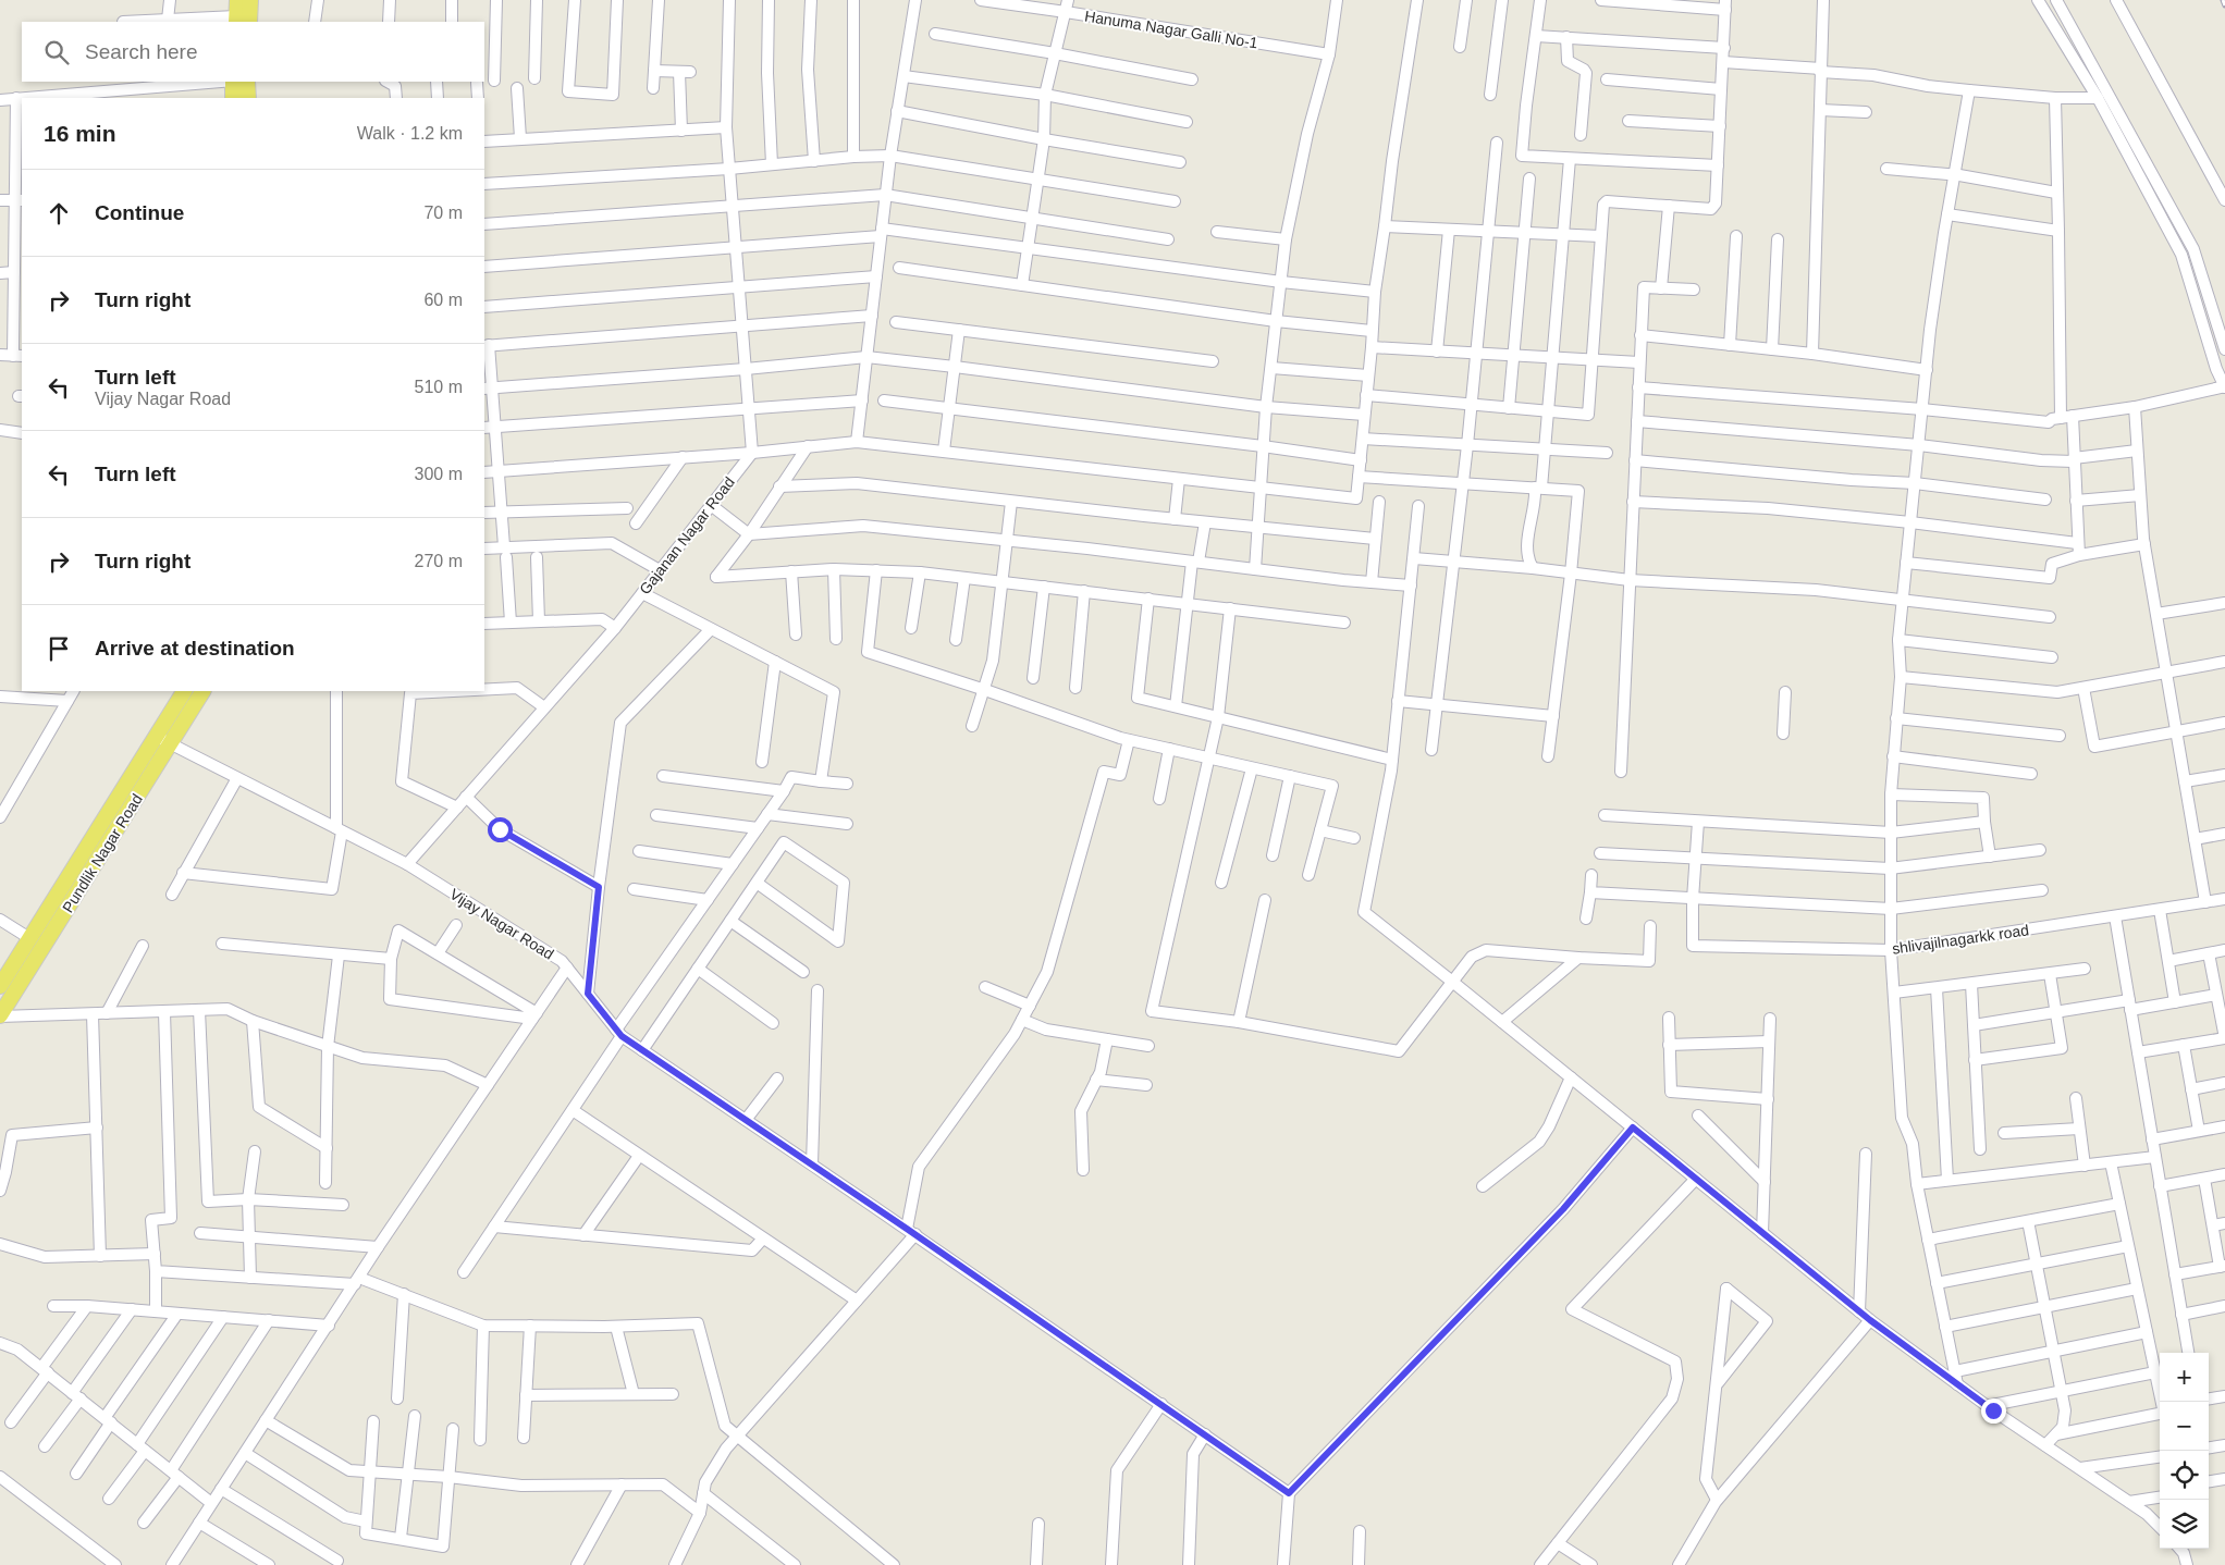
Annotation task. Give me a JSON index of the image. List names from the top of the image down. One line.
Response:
{"streets":{"main road":["Pundlik Nagar Road"],"street":["Hanuma Nagar Galli No-1","Gajanan Nagar Road","Vijay Nagar Road","shlivajilnagarkk road"]},"crossings":[["Gajanan Nagar Road","Vijay Nagar Road"],["Pundlik Nagar Road","Vijay Nagar Road"]],"page":{"search":"Search here","heading":["16 min","Walk · 1.2 km"],"list":[["Continue","70 m"],["Turn right","60 m"],["Turn left","Vijay Nagar Road","510 m"],["Turn left","300 m"],["Turn right","270 m"],"Arrive at destination"],"map_buttons":["+","−"]}}
